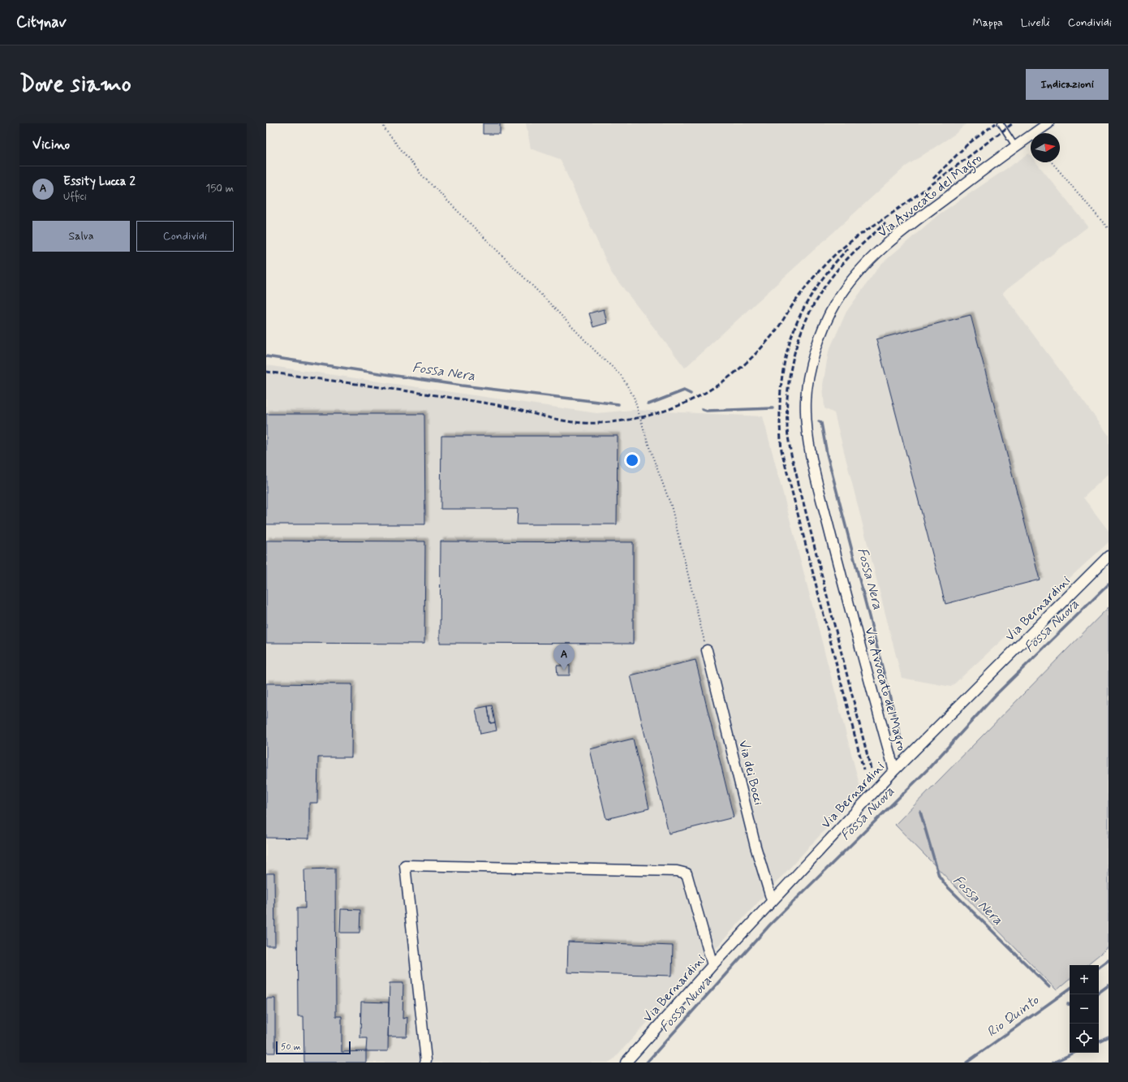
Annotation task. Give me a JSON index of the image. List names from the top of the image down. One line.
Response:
{"streets":{"street":["Via Avvocato del Magro","Via Bernardini","Via dei Bocci"]},"crossings":[["Via Avvocato del Magro","Via Bernardini"],["Via Bernardini","Via dei Bocci"]],"water":["Fossa Nera","Fossa Nuova","Rio Quinto"],"scale_bar":"50 m","north":"right","page":{"header":"Citynav","nav":["Mappa","Livelli","Condividi"],"buttons":["Indicazioni",["Salva","Condividi"]],"title":"Dove siamo","heading":"Vicino","list":[{"mark":"A","name":"Essity Lucca 2","note":"Uffici","value":"150 m"}],"pins":"A","map_buttons":["+","−"],"scale":"50 m"}}
